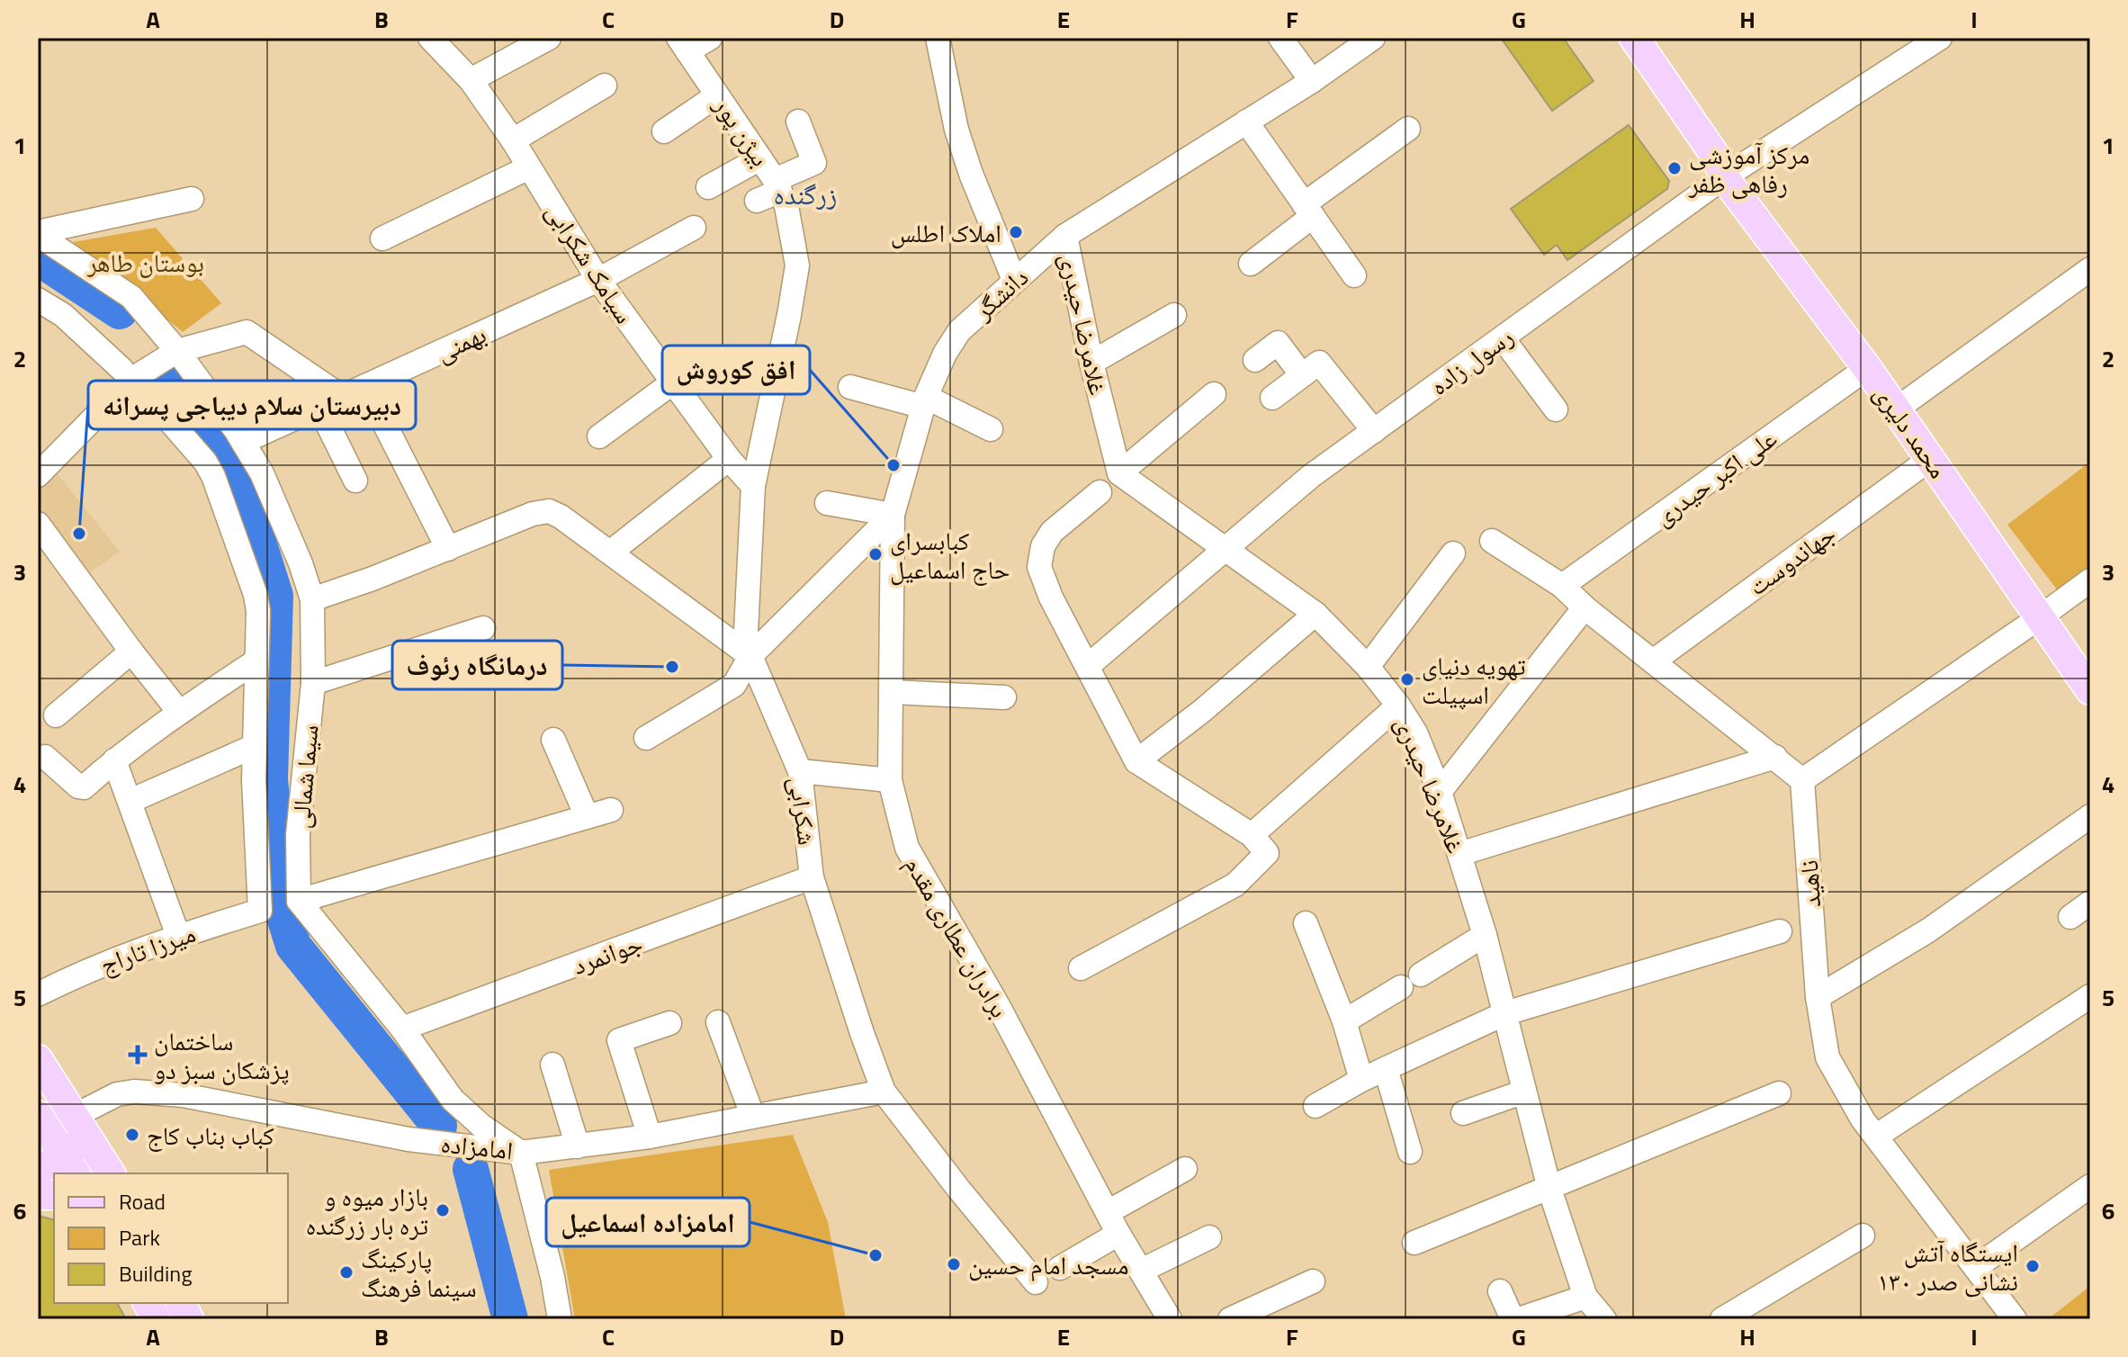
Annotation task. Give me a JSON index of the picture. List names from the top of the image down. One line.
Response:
{"streets":{"main road":["محمد دلیری"],"street":["بیژن پور","سیامک شکرابی","دانشگر","غلامرضا حیدری","بهمنی","رسول زاده","علی اکبر حیدری","جهاندوست","سیما شمالی","شکرابی","ناهید","برادران عطاری مقدم","میرزا تاراج","جوانمرد","امامزاده"]},"crossings":[["بیژن پور","سیامک شکرابی"],["بیژن پور","شکرابی"],["سیامک شکرابی","بهمنی"],["سیامک شکرابی","شکرابی"],["دانشگر","غلامرضا حیدری"],["دانشگر","شکرابی"],["دانشگر","برادران عطاری مقدم"],["غلامرضا حیدری","رسول زاده"],["بهمنی","سیما شمالی"],["رسول زاده","محمد دلیری"],["محمد دلیری","علی اکبر حیدری"],["محمد دلیری","جهاندوست"],["سیما شمالی","میرزا تاراج"],["شکرابی","جوانمرد"],["شکرابی","امامزاده"]],"districts":["زرگنده"],"parks":["بوستان طاهر"],"places":{"other":["مرکز آموزشی رفاهی ظفر","املاک اطلس","افق کوروش","دبیرستان سلام دیباجی پسرانه","کبابسرای حاج اسماعیل","درمانگاه رئوف","تهویه دنیای اسپیلت","کباب بناب کاج","بازار میوه و تره بار زرگنده","امامزاده اسماعیل","مسجد امام حسین","ایستگاه آتش نشانی صدر ۱۳۰","پارکینگ سینما فرهنگ"],"health":["ساختمان پزشکان سبز دو"]},"legend":["Road","Park","Building"],"grid":{"columns":["A","B","C","D","E","F","G","H","I"],"rows":["1","2","3","4","5","6"]}}
